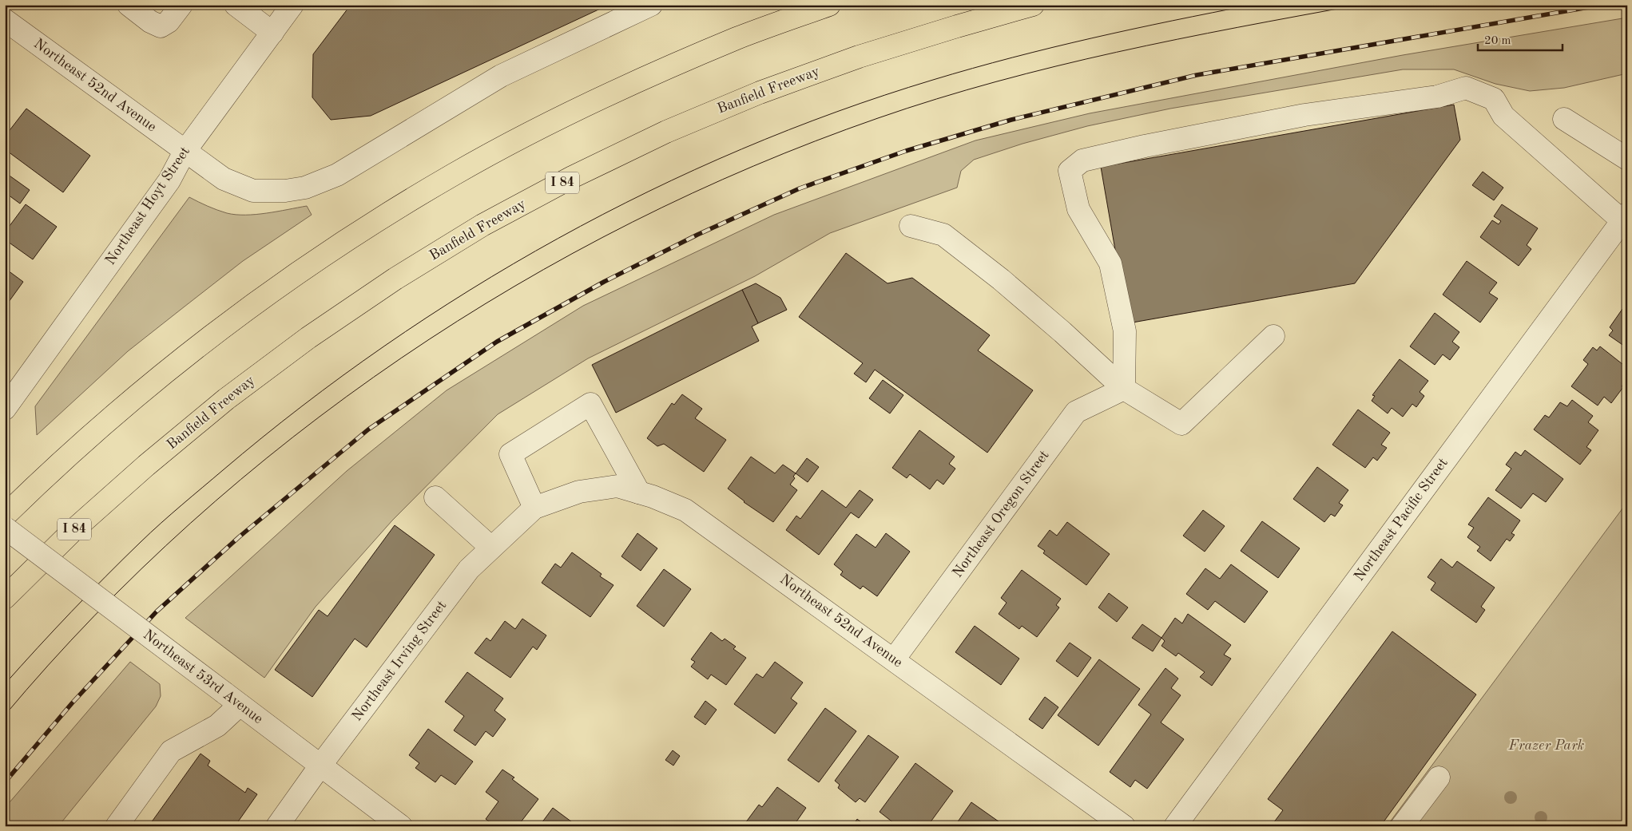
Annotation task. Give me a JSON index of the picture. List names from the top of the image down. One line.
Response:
{"streets":{"highway":["Banfield Freeway","I 84"],"street":["Northeast 52nd Avenue","Northeast Hoyt Street","Northeast Oregon Street","Northeast Pacific Street","Northeast Irving Street","Northeast 53rd Avenue"]},"crossings":[["Northeast 52nd Avenue","Northeast Hoyt Street"],["Northeast 52nd Avenue","Northeast Oregon Street"],["Northeast 52nd Avenue","Northeast Irving Street"],["Northeast Irving Street","Northeast 53rd Avenue"]],"parks":["Frazer Park"],"scale_bar":"20 m"}
